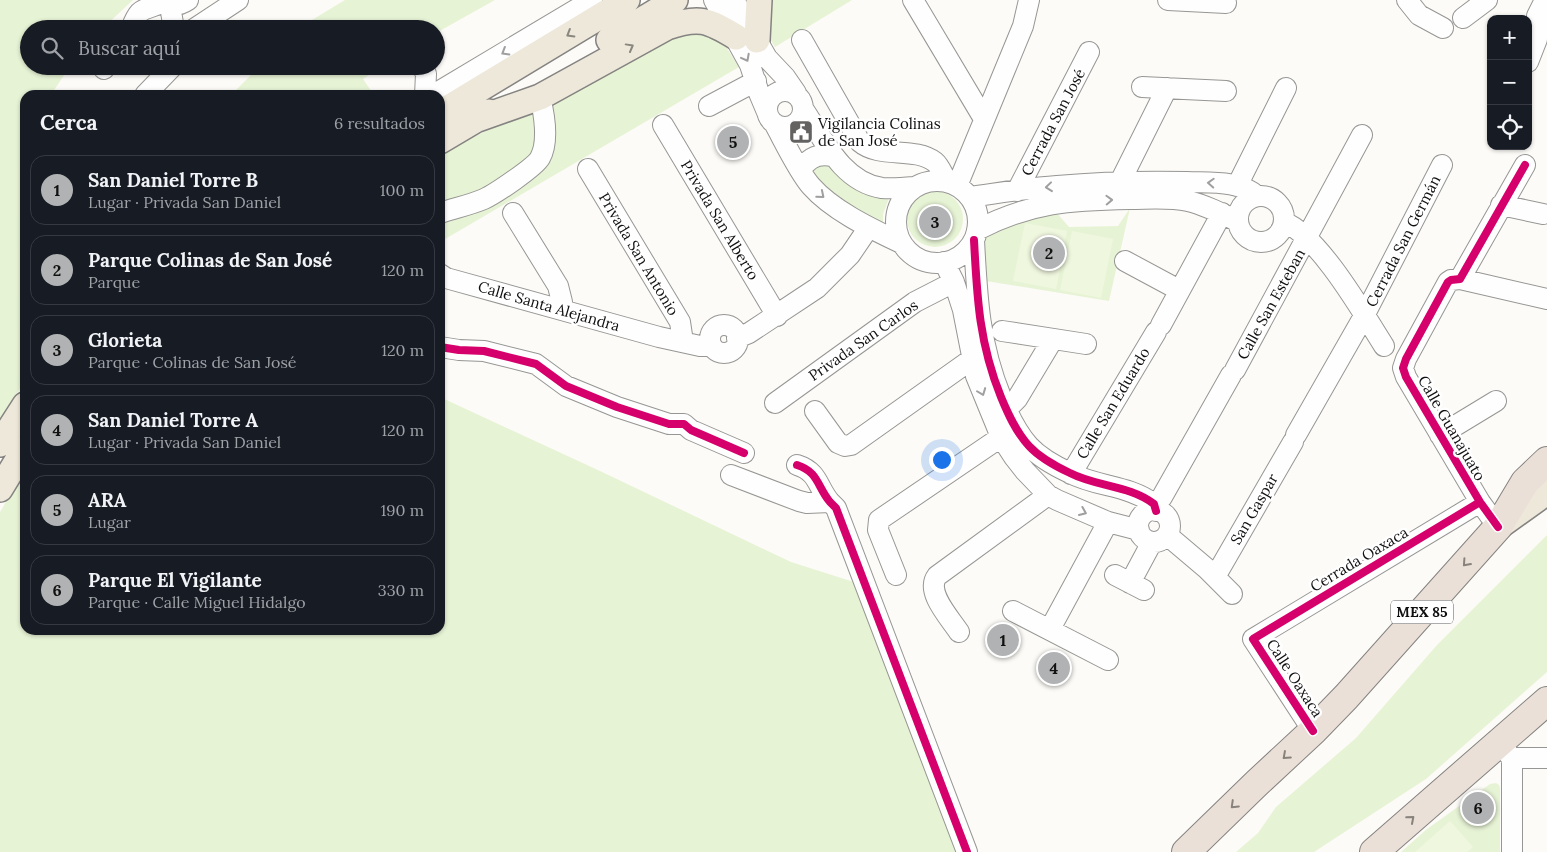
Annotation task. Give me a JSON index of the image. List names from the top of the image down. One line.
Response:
{"streets":{"highway":["MEX 85"],"street":["Cerrada San José","Privada San Alberto","Cerrada San Germán","Privada San Antonio","Calle San Esteban","Calle Santa Alejandra","Privada San Carlos","Calle San Eduardo","Calle Guanajuato","San Gaspar","Cerrada Oaxaca","Calle Oaxaca"]},"crossings":[["Privada San Alberto","Calle Santa Alejandra"],["Cerrada San Germán","San Gaspar"],["Privada San Antonio","Calle Santa Alejandra"],["Calle Guanajuato","Cerrada Oaxaca"],["Calle Guanajuato","MEX 85"],["Cerrada Oaxaca","Calle Oaxaca"],["MEX 85","Calle Oaxaca"]],"places":{"public building":["Vigilancia Colinas de San José"]},"page":{"map_buttons":["+","−"],"search":"Buscar aquí","heading":["Cerca","6 resultados"],"pins":["5","3","2","1","4","6"],"list":[{"mark":"1","name":"San Daniel Torre B","note":"Lugar · Privada San Daniel","value":"100 m"},{"mark":"2","name":"Parque Colinas de San José","note":"Parque","value":"120 m"},{"mark":"3","name":"Glorieta","note":"Parque · Colinas de San José","value":"120 m"},{"mark":"4","name":"San Daniel Torre A","note":"Lugar · Privada San Daniel","value":"120 m"},{"mark":"5","name":"ARA","note":"Lugar","value":"190 m"},{"mark":"6","name":"Parque El Vigilante","note":"Parque · Calle Miguel Hidalgo","value":"330 m"}]}}
